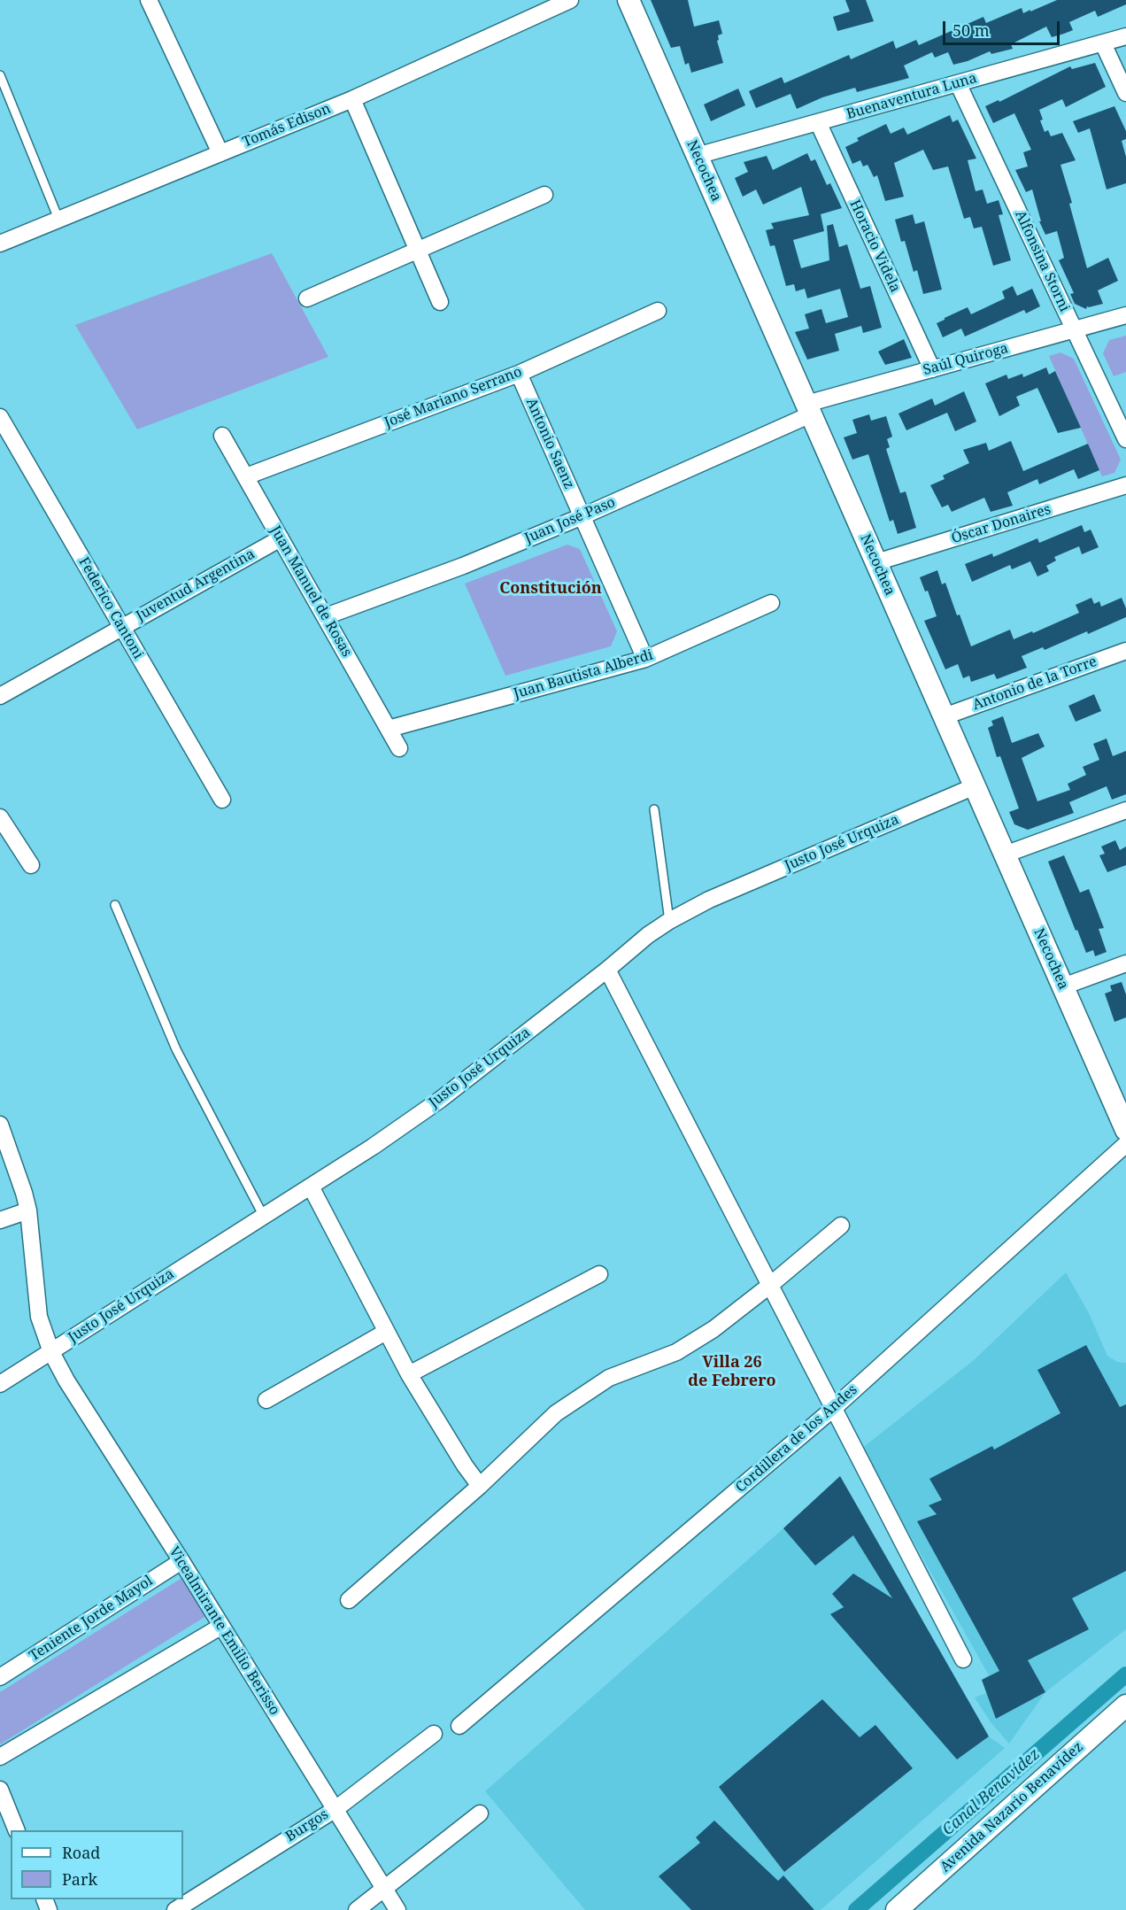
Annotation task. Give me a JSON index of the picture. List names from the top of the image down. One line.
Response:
{"streets":{"main road":["Necochea","Avenida Nazario Benavídez"],"street":["Buenaventura Luna","Tomás Edison","Horacio Videla","Alfonsina Storni","Saúl Quiroga","José Mariano Serrano","Antonio Saenz","Juan José Paso","Óscar Donaires","Juventud Argentina","Juan Manuel de Rosas","Federico Cantoni","Juan Bautista Alberdi","Antonio de la Torre","Justo José Urquiza","Cordillera de los Andes","Teniente Jorde Mayol","Vicealmirante Emilio Berisso","Burgos"]},"crossings":[["Buenaventura Luna","Necochea"],["Buenaventura Luna","Horacio Videla"],["Buenaventura Luna","Alfonsina Storni"],["Necochea","Saúl Quiroga"],["Necochea","Juan José Paso"],["Necochea","Óscar Donaires"],["Necochea","Antonio de la Torre"],["Necochea","Justo José Urquiza"],["Horacio Videla","Saúl Quiroga"],["Alfonsina Storni","Saúl Quiroga"],["Saúl Quiroga","Juan José Paso"],["José Mariano Serrano","Antonio Saenz"],["José Mariano Serrano","Juan Manuel de Rosas"],["Antonio Saenz","Juan José Paso"],["Antonio Saenz","Juan Bautista Alberdi"],["Juan José Paso","Juan Manuel de Rosas"],["Juventud Argentina","Juan Manuel de Rosas"],["Juventud Argentina","Federico Cantoni"],["Juan Manuel de Rosas","Juan Bautista Alberdi"],["Justo José Urquiza","Vicealmirante Emilio Berisso"],["Teniente Jorde Mayol","Vicealmirante Emilio Berisso"],["Vicealmirante Emilio Berisso","Burgos"]],"districts":["Constitución","Villa 26 de Febrero"],"water":["Canal Benavídez"],"legend":["Road","Park"],"scale_bar":"50 m"}
